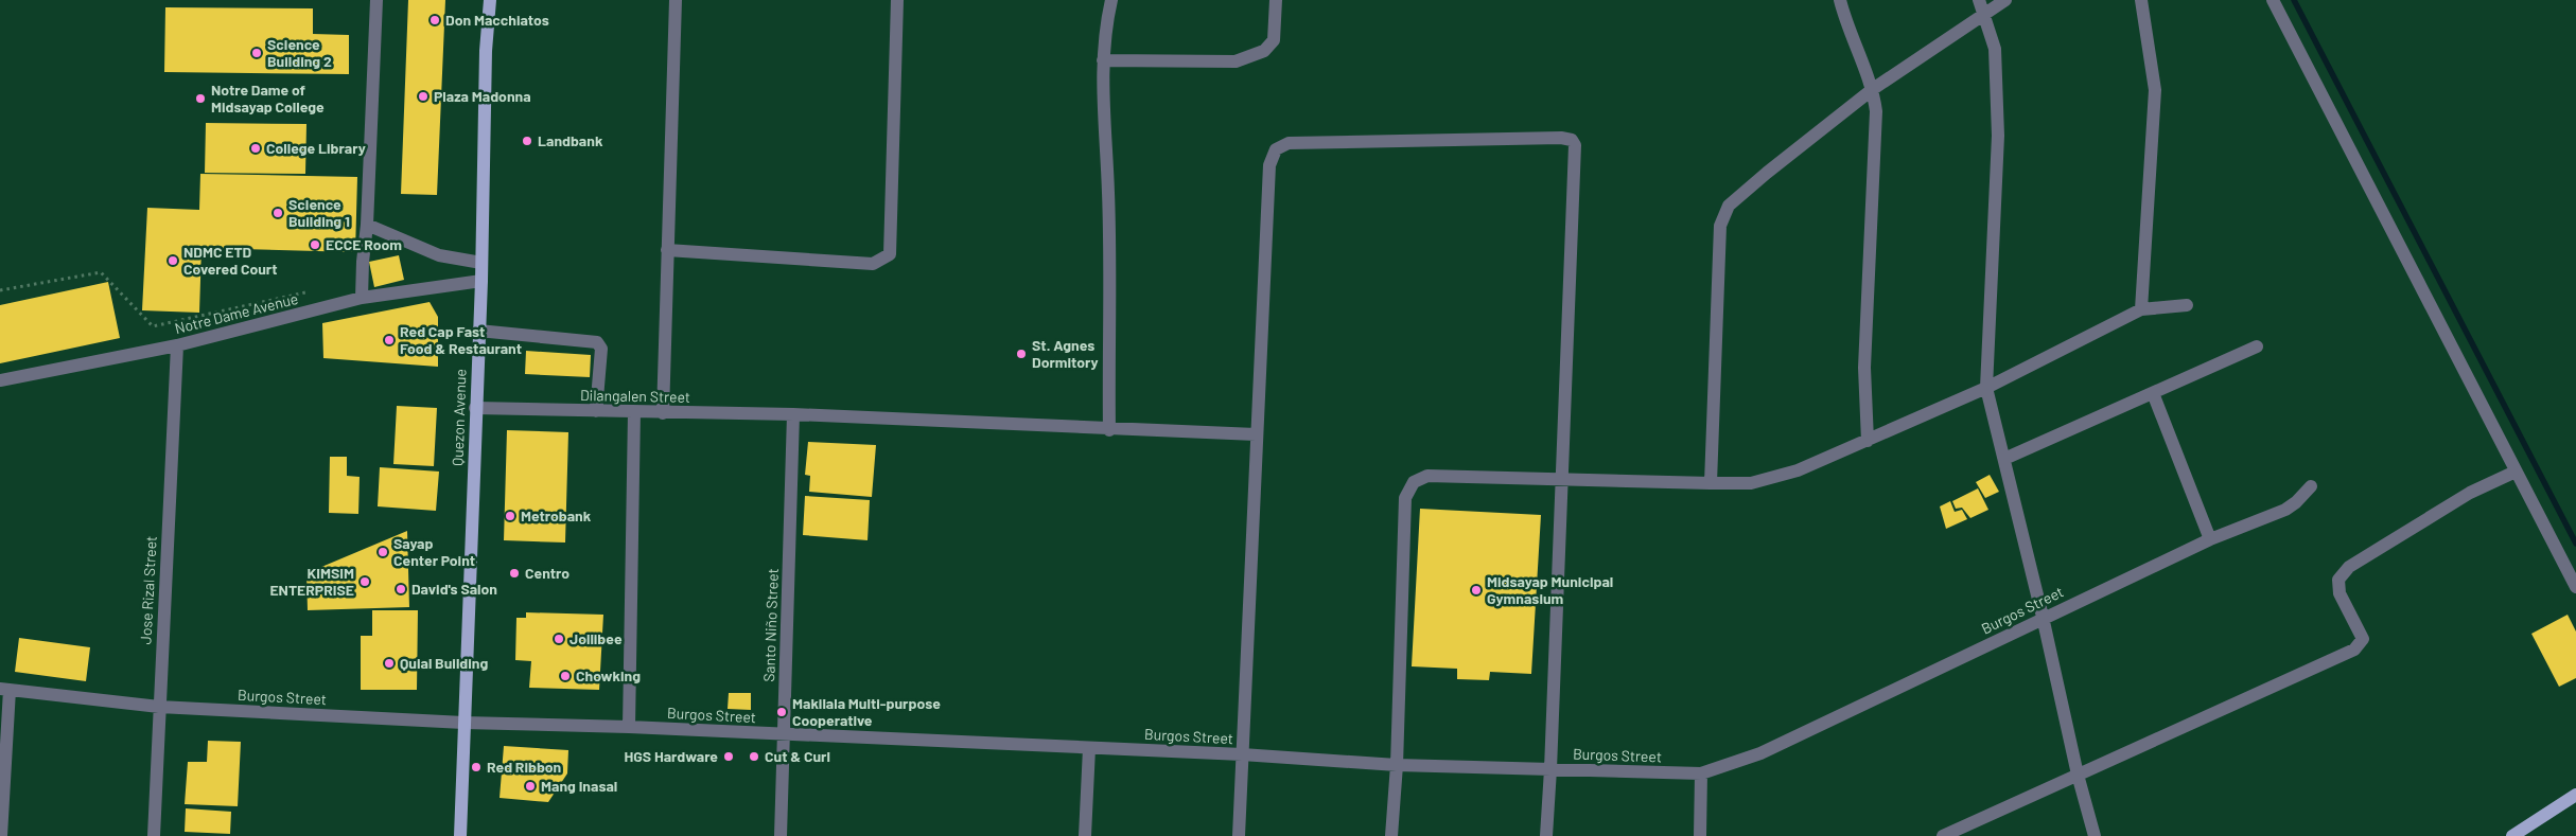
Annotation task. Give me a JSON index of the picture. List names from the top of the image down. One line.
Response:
{"streets":{"main road":["Quezon Avenue"],"street":["Notre Dame Avenue","Dilangalen Street","Jose Rizal Street","Burgos Street","Santo Niño Street"]},"crossings":[["Notre Dame Avenue","Quezon Avenue"],["Notre Dame Avenue","Jose Rizal Street"],["Dilangalen Street","Quezon Avenue"],["Dilangalen Street","Santo Niño Street"],["Quezon Avenue","Burgos Street"],["Jose Rizal Street","Burgos Street"],["Burgos Street","Santo Niño Street"]],"places":["Don Macchiatos","Science Building 2","Plaza Madonna","Notre Dame of Midsayap College","Landbank","College Library","Science Building 1","ECCE Room","NDMC ETD Covered Court","Red Cap Fast Food & Restaurant","St. Agnes Dormitory","Metrobank","Sayap Center Point","Centro","KIMSIM ENTERPRISE","David's Salon","Midsayap Municipal Gymnasium","Jollibee","Quial Building","Chowking","Makilala Multi-purpose Cooperative","HGS Hardware","Cut & Curl","Red Ribbon","Mang Inasal"]}
